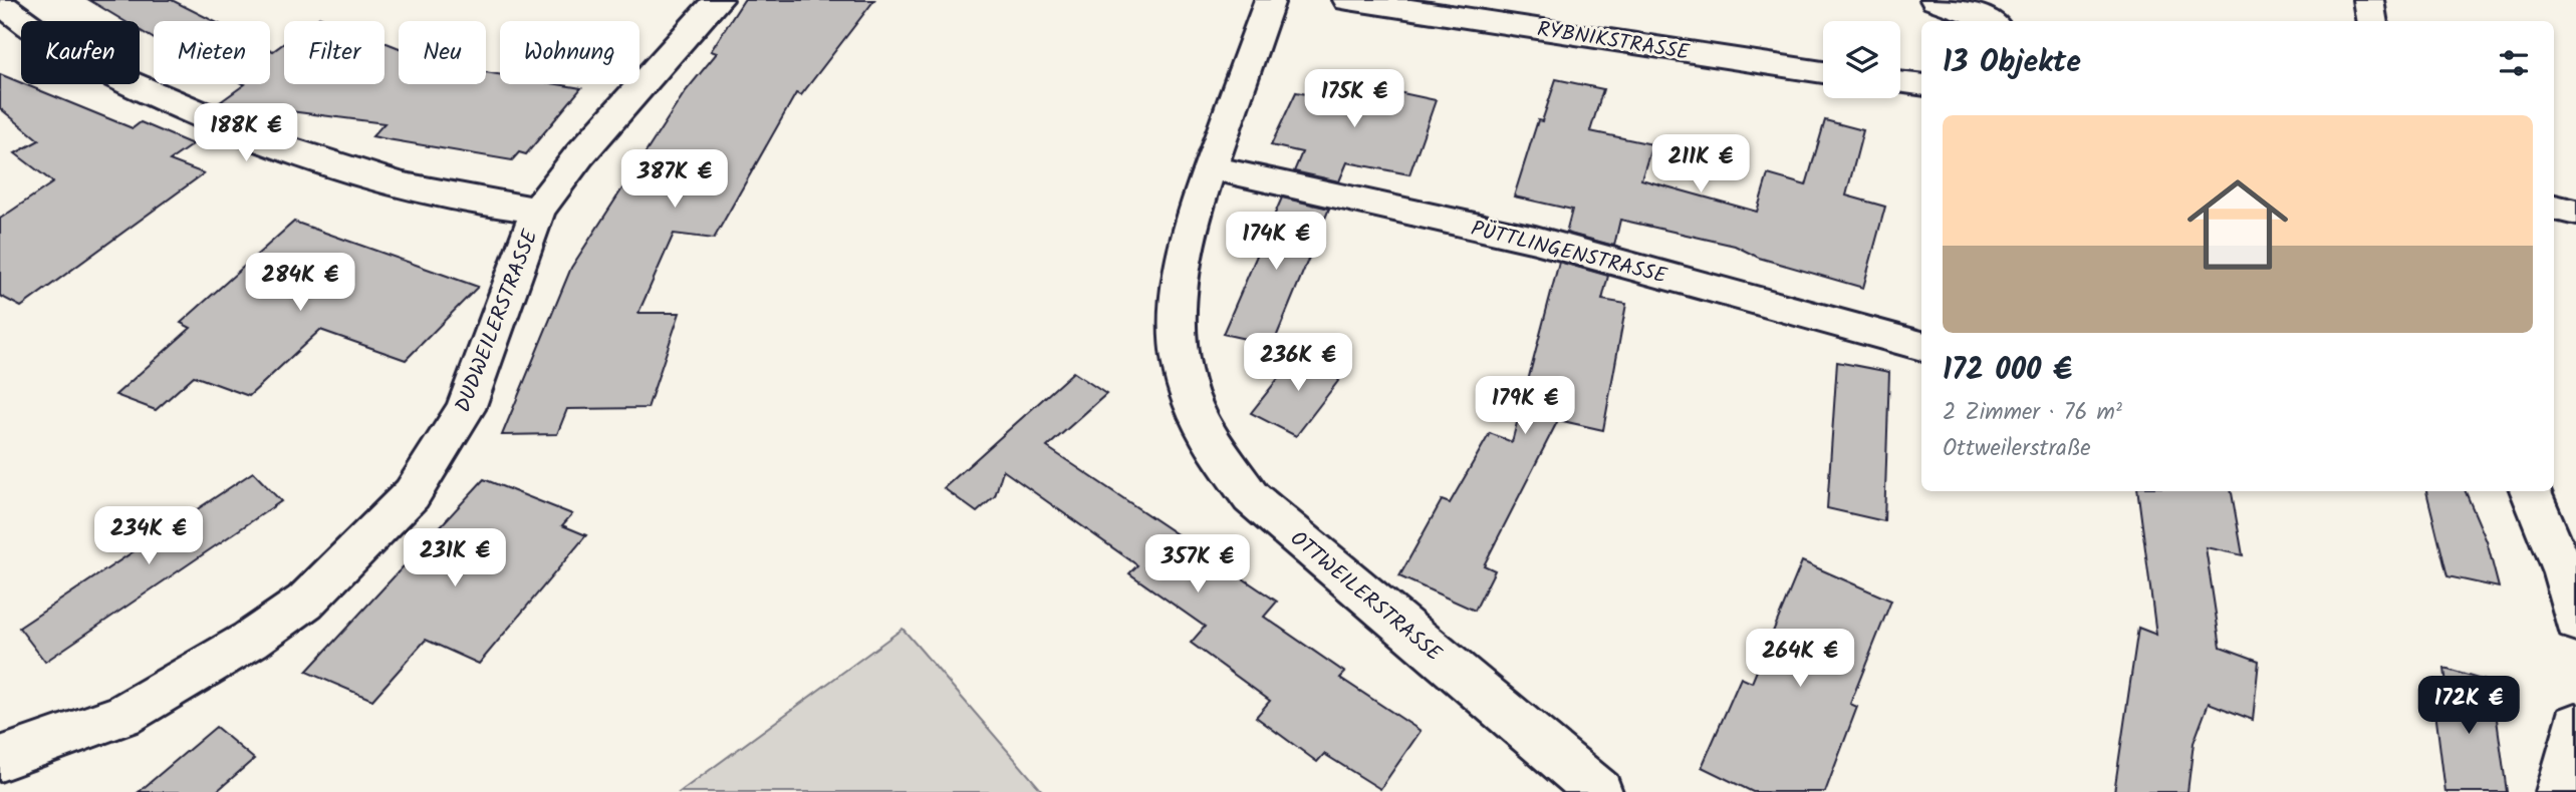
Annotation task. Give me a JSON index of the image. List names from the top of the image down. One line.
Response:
{"streets":{"street":["RYBNIKSTRASSE","PÜTTLINGENSTRASSE","DUDWEILERSTRASSE","OTTWEILERSTRASSE"]},"crossings":[["PÜTTLINGENSTRASSE","OTTWEILERSTRASSE"]],"page":{"chip":["Kaufen","Mieten","Filter","Neu","Wohnung"],"heading":"13 Objekte","price":["175K €","188K €","211K €","387K €","174K €","284K €","236K €","179K €","234K €","231K €","357K €","264K €","172K €"],"list":[{"name":"172 000 €","note":"2 Zimmer · 76 m² · Ottweilerstraße"}]}}
